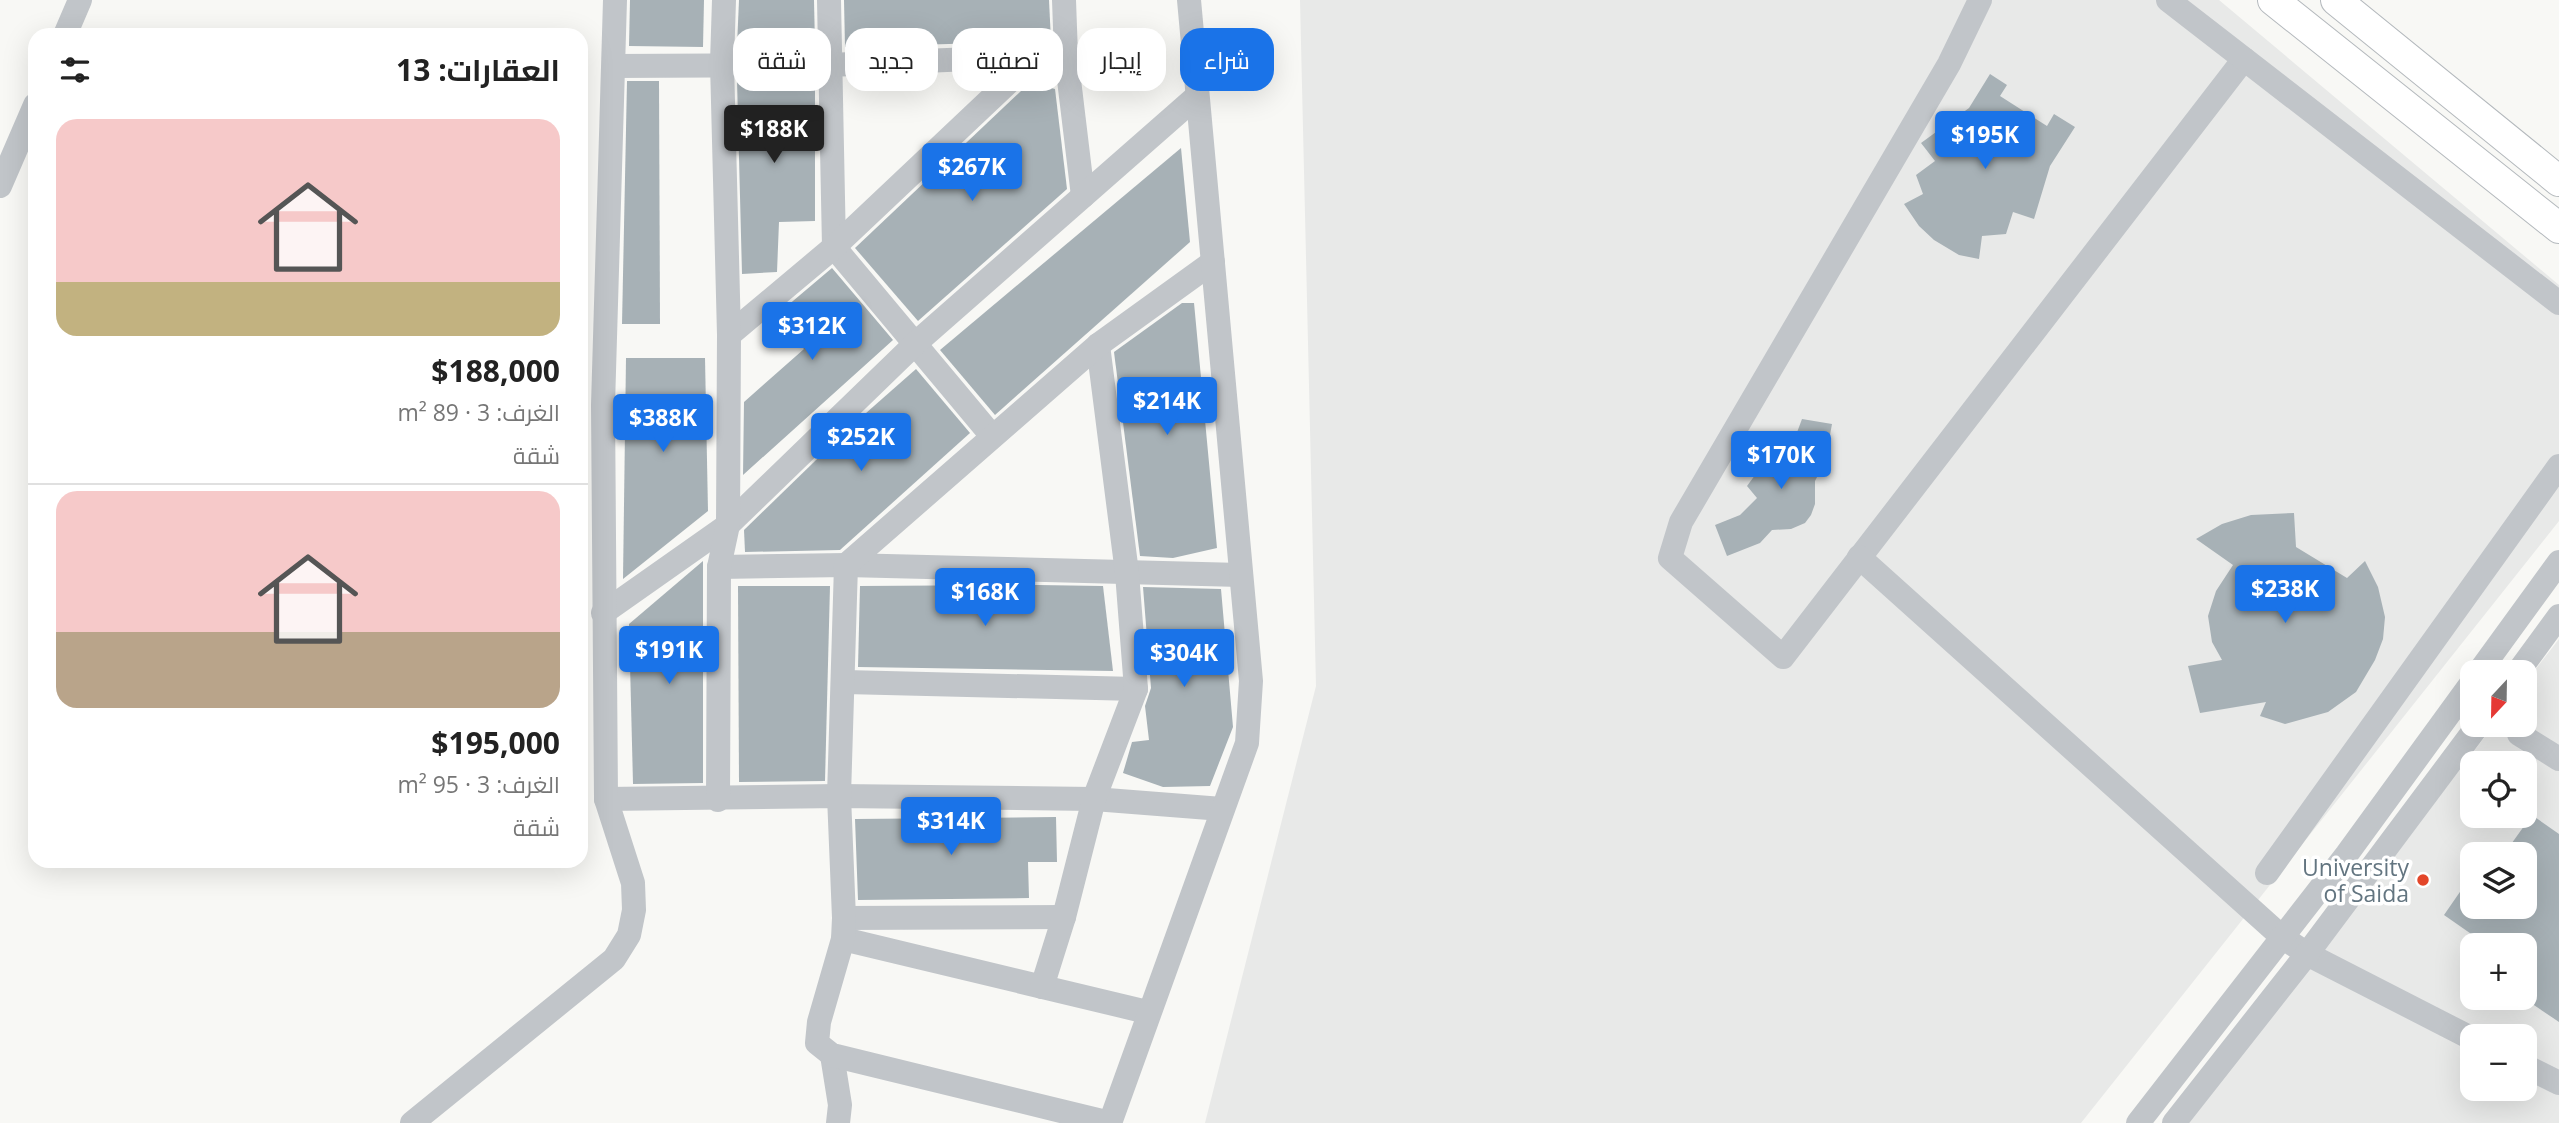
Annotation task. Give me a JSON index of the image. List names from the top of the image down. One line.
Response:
{"places":["University of Saida"],"north":"bottom","page":{"chip":["شراء","إيجار","تصفية","جديد","شقة"],"heading":"العقارات: 13","price":["$188K","$195K","$267K","$312K","$214K","$388K","$252K","$170K","$238K","$168K","$191K","$304K","$314K"],"list":[{"name":"$188,000","note":"الغرف: 3 · 89 m² · شقة"},{"name":"$195,000","note":"الغرف: 3 · 95 m² · شقة"}],"map_buttons":["+","−"]}}
